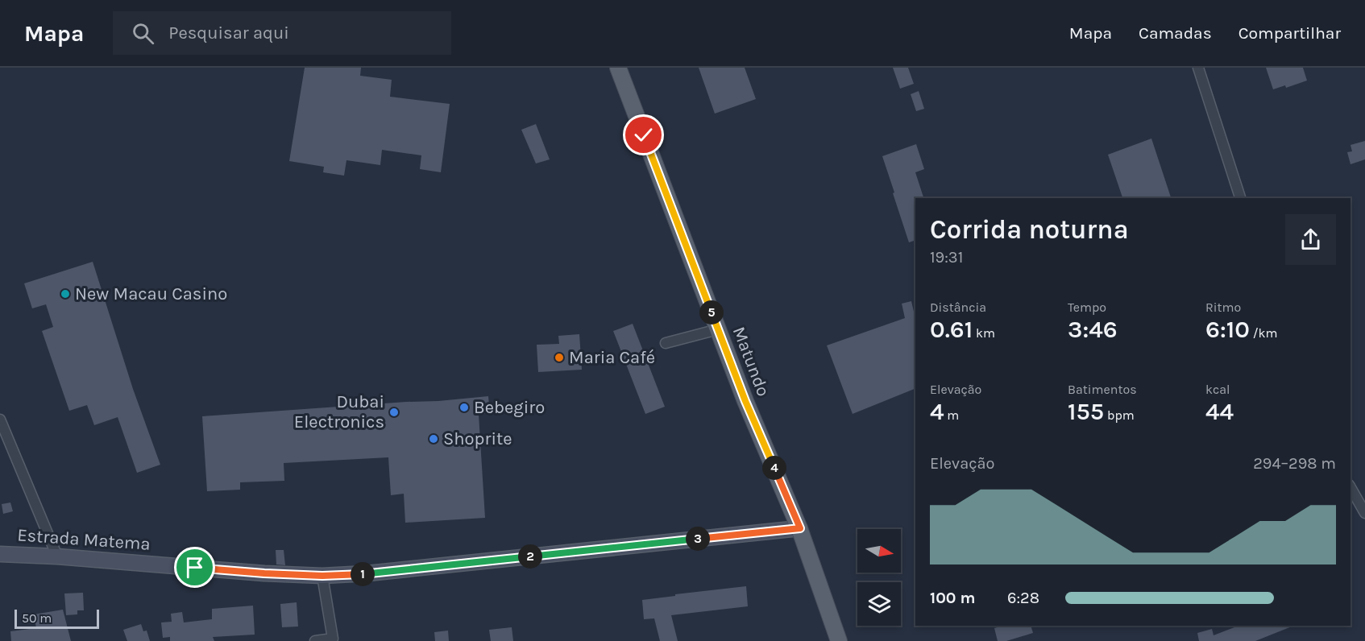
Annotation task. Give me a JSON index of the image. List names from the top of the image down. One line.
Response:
{"streets":{"main road":["Matundo"],"street":["Estrada Matema"]},"crossings":[["Matundo","Estrada Matema"]],"places":["New Macau Casino","Maria Café","Bebegiro","Dubai Electronics","Shoprite"],"scale_bar":"50 m","north":"right","page":{"header":"Mapa","search":"Pesquisar aqui","nav":["Mapa","Camadas","Compartilhar"],"heading":["Corrida noturna","19:31"],"stats":[["Distância","0.61 km"],["Tempo","3:46"],["Ritmo","6:10 /km"],["Elevação","4 m"],["Batimentos","155 bpm"],["kcal","44"]],"pins":["5","4","3","2","1"],"chart":["Elevação","294–298 m"],"list":[{"name":"100 m","note":"6:28"}],"scale":"50 m"}}
